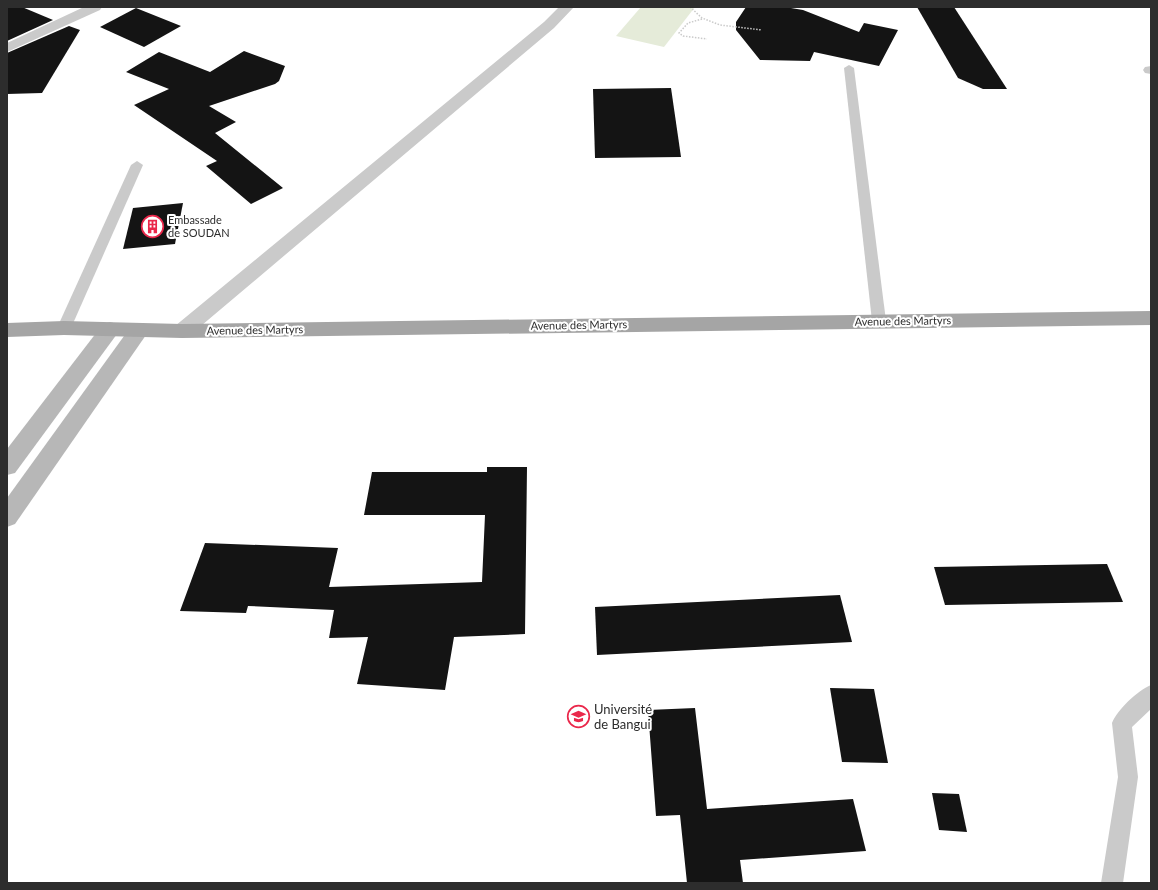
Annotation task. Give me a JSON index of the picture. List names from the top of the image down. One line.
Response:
{"streets":{"main road":["Avenue des Martyrs"]},"places":{"building":["Embassade de SOUDAN"],"school or university":["Université de Bangui"]}}
